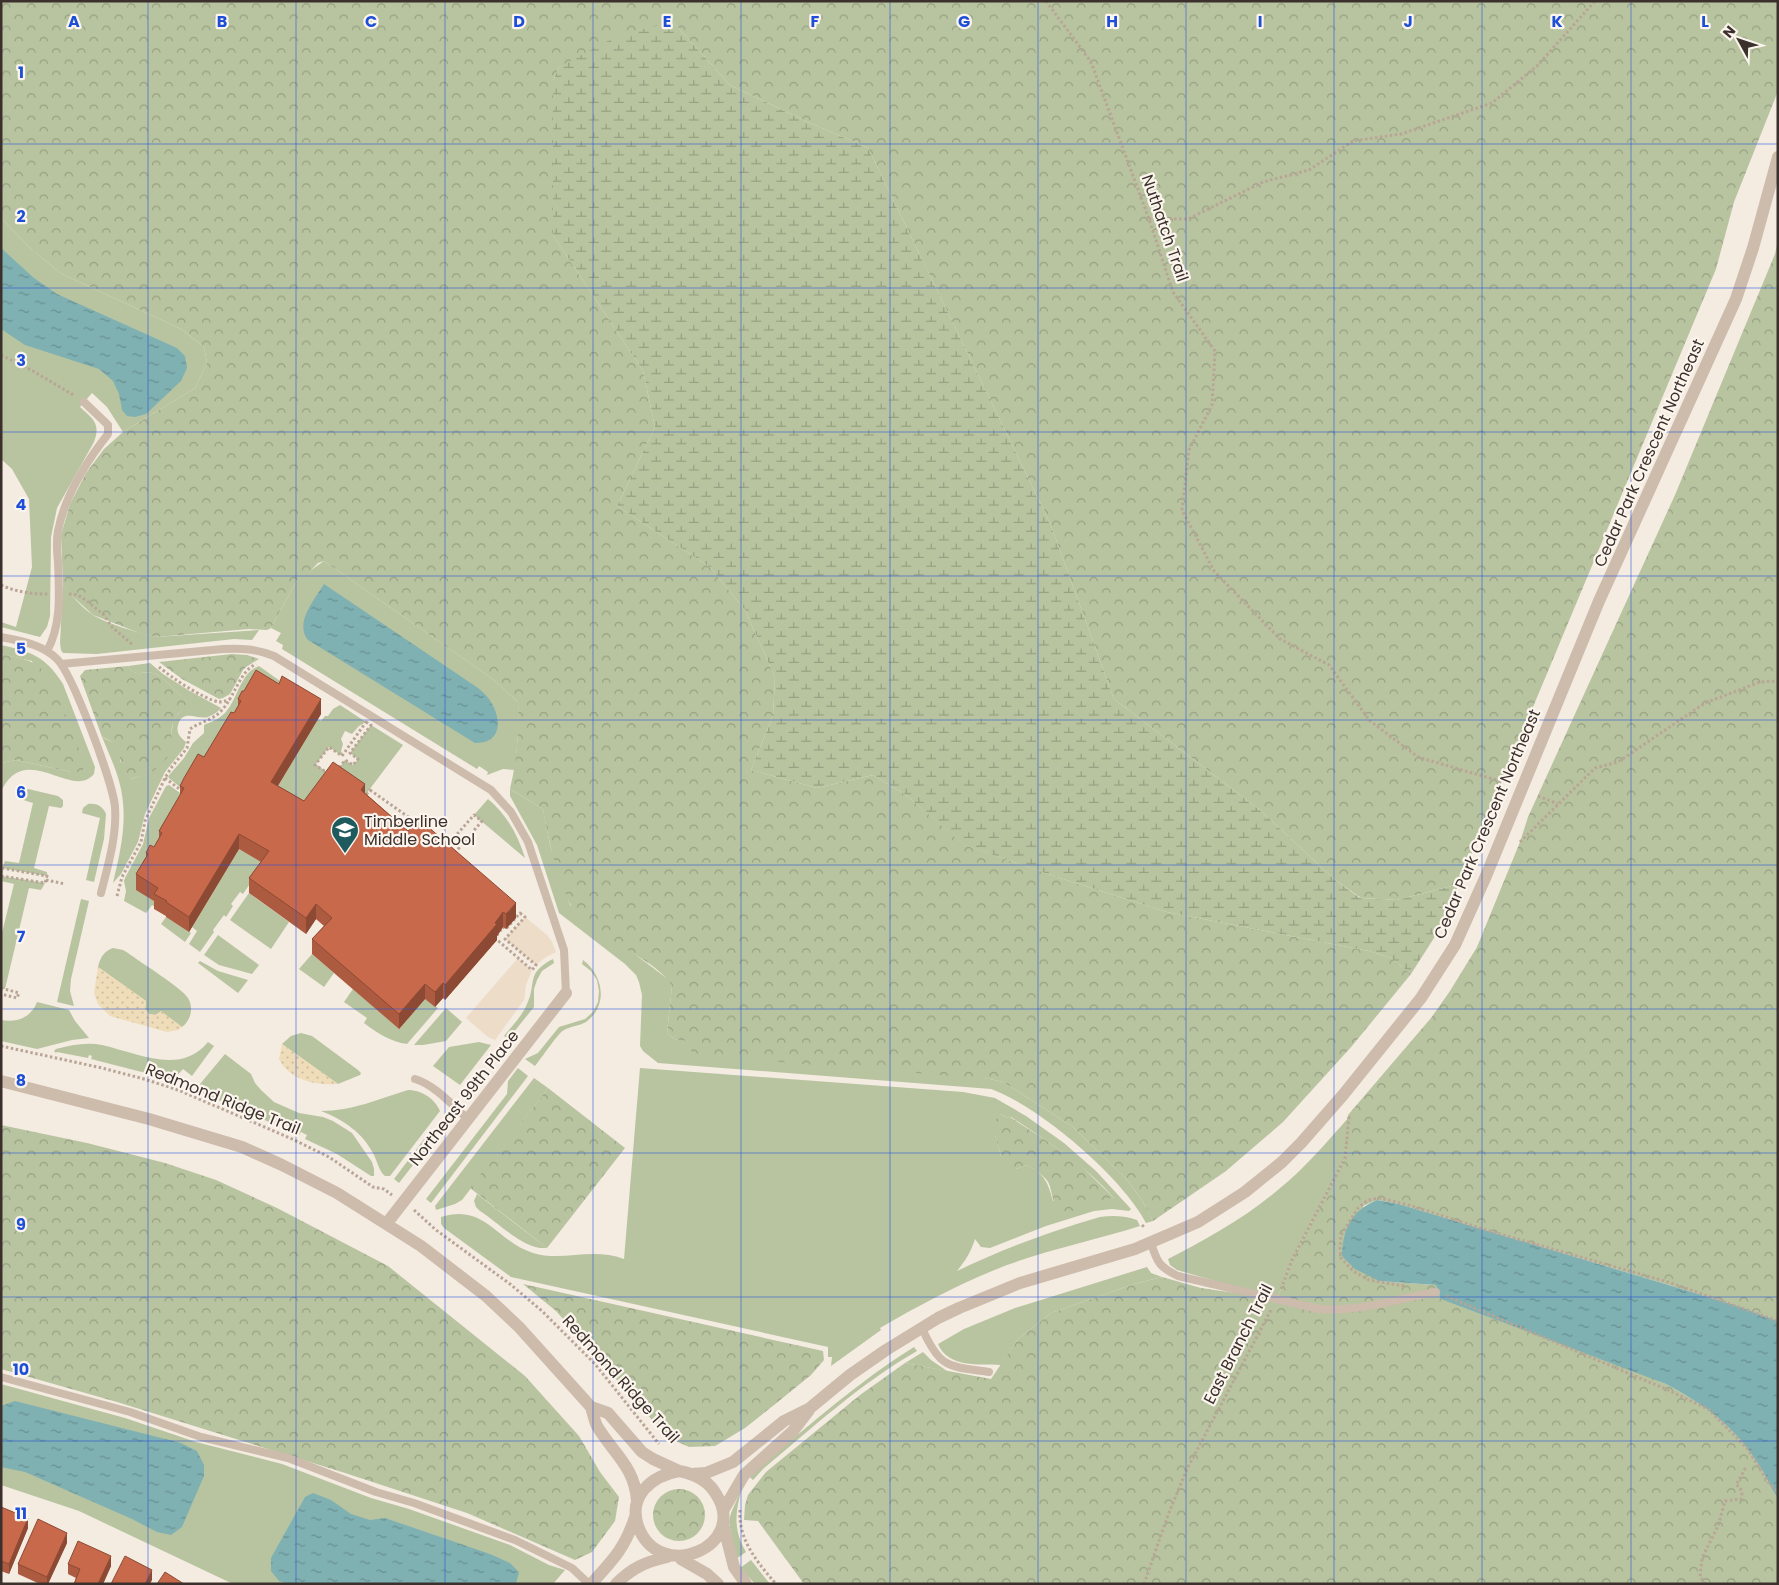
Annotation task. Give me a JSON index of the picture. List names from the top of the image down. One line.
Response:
{"streets":{"street":["Cedar Park Crescent Northeast","Northeast 99th Place"],"path":["Nuthatch Trail","Redmond Ridge Trail","East Branch Trail"]},"places":{"school or university":["Timberline Middle School"]},"north":"top left","grid":{"columns":["A","B","C","D","E","F","G","H","I","J","K","L"],"rows":["1","2","3","4","5","6","7","8","9","10","11"]}}
